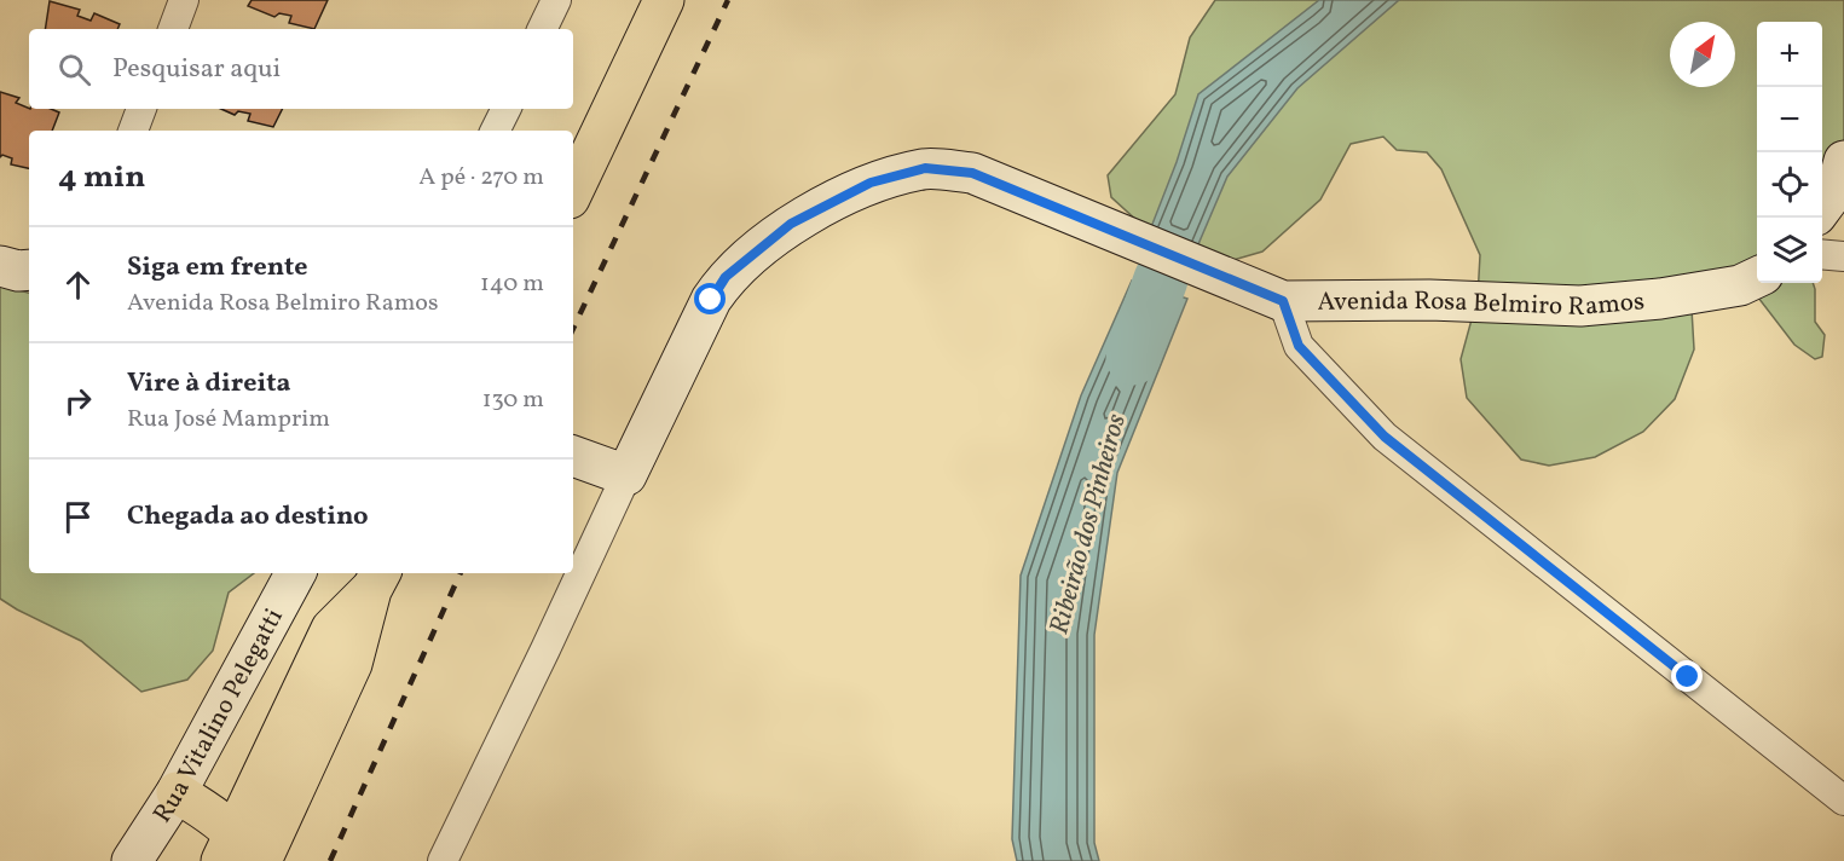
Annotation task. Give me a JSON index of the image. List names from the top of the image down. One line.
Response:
{"streets":{"main road":["Avenida Rosa Belmiro Ramos","Rua Vitalino Pelegatti"]},"water":["Ribeirão dos Pinheiros"],"north":"top right","page":{"map_buttons":["+","−"],"search":"Pesquisar aqui","heading":["4 min","A pé · 270 m"],"list":[["Siga em frente","Avenida Rosa Belmiro Ramos","140 m"],["Vire à direita","Rua José Mamprim","130 m"],"Chegada ao destino"]}}
